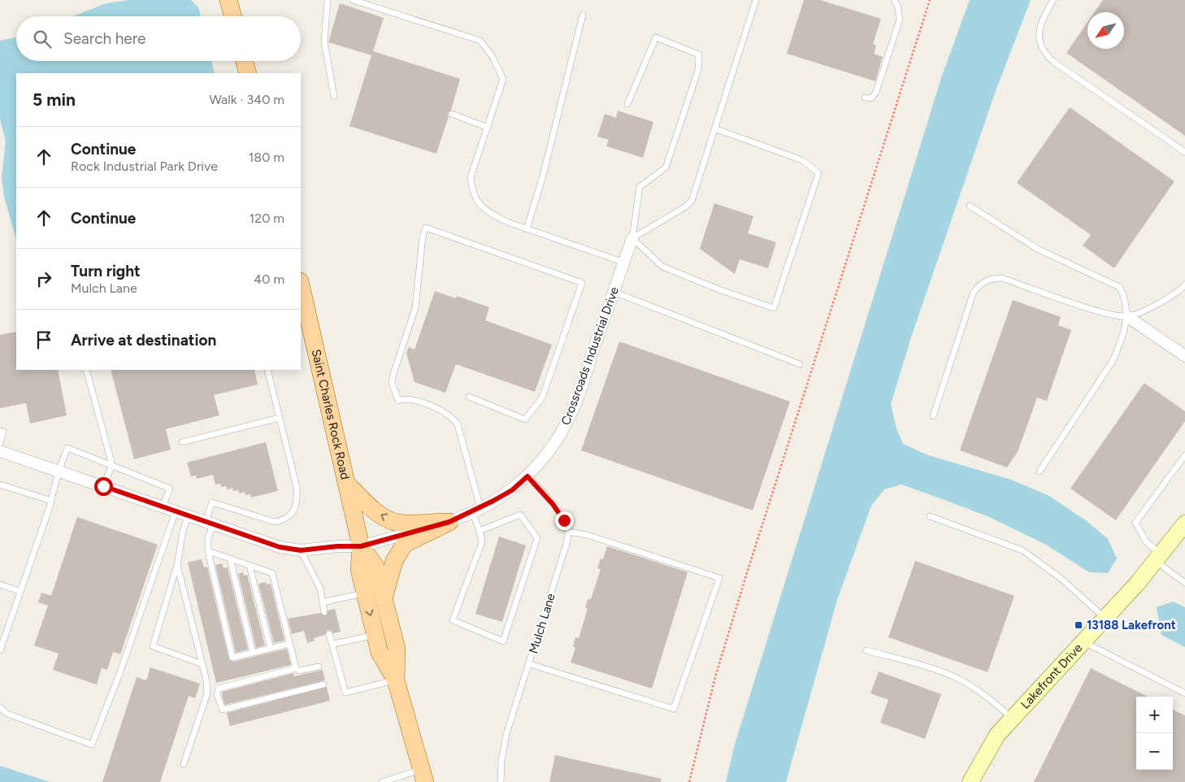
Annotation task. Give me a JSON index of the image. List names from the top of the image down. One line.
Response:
{"streets":{"main road":["Saint Charles Rock Road"],"street":["Crossroads Industrial Drive","Lakefront Drive"],"lane":["Mulch Lane"]},"crossings":[["Crossroads Industrial Drive","Saint Charles Rock Road"]],"places":{"transit":["13188 Lakefront"]},"north":"bottom left","page":{"search":"Search here","heading":["5 min","Walk · 340 m"],"list":[["Continue","Rock Industrial Park Drive","180 m"],["Continue","120 m"],["Turn right","Mulch Lane","40 m"],"Arrive at destination"],"map_buttons":["+","−"]}}
